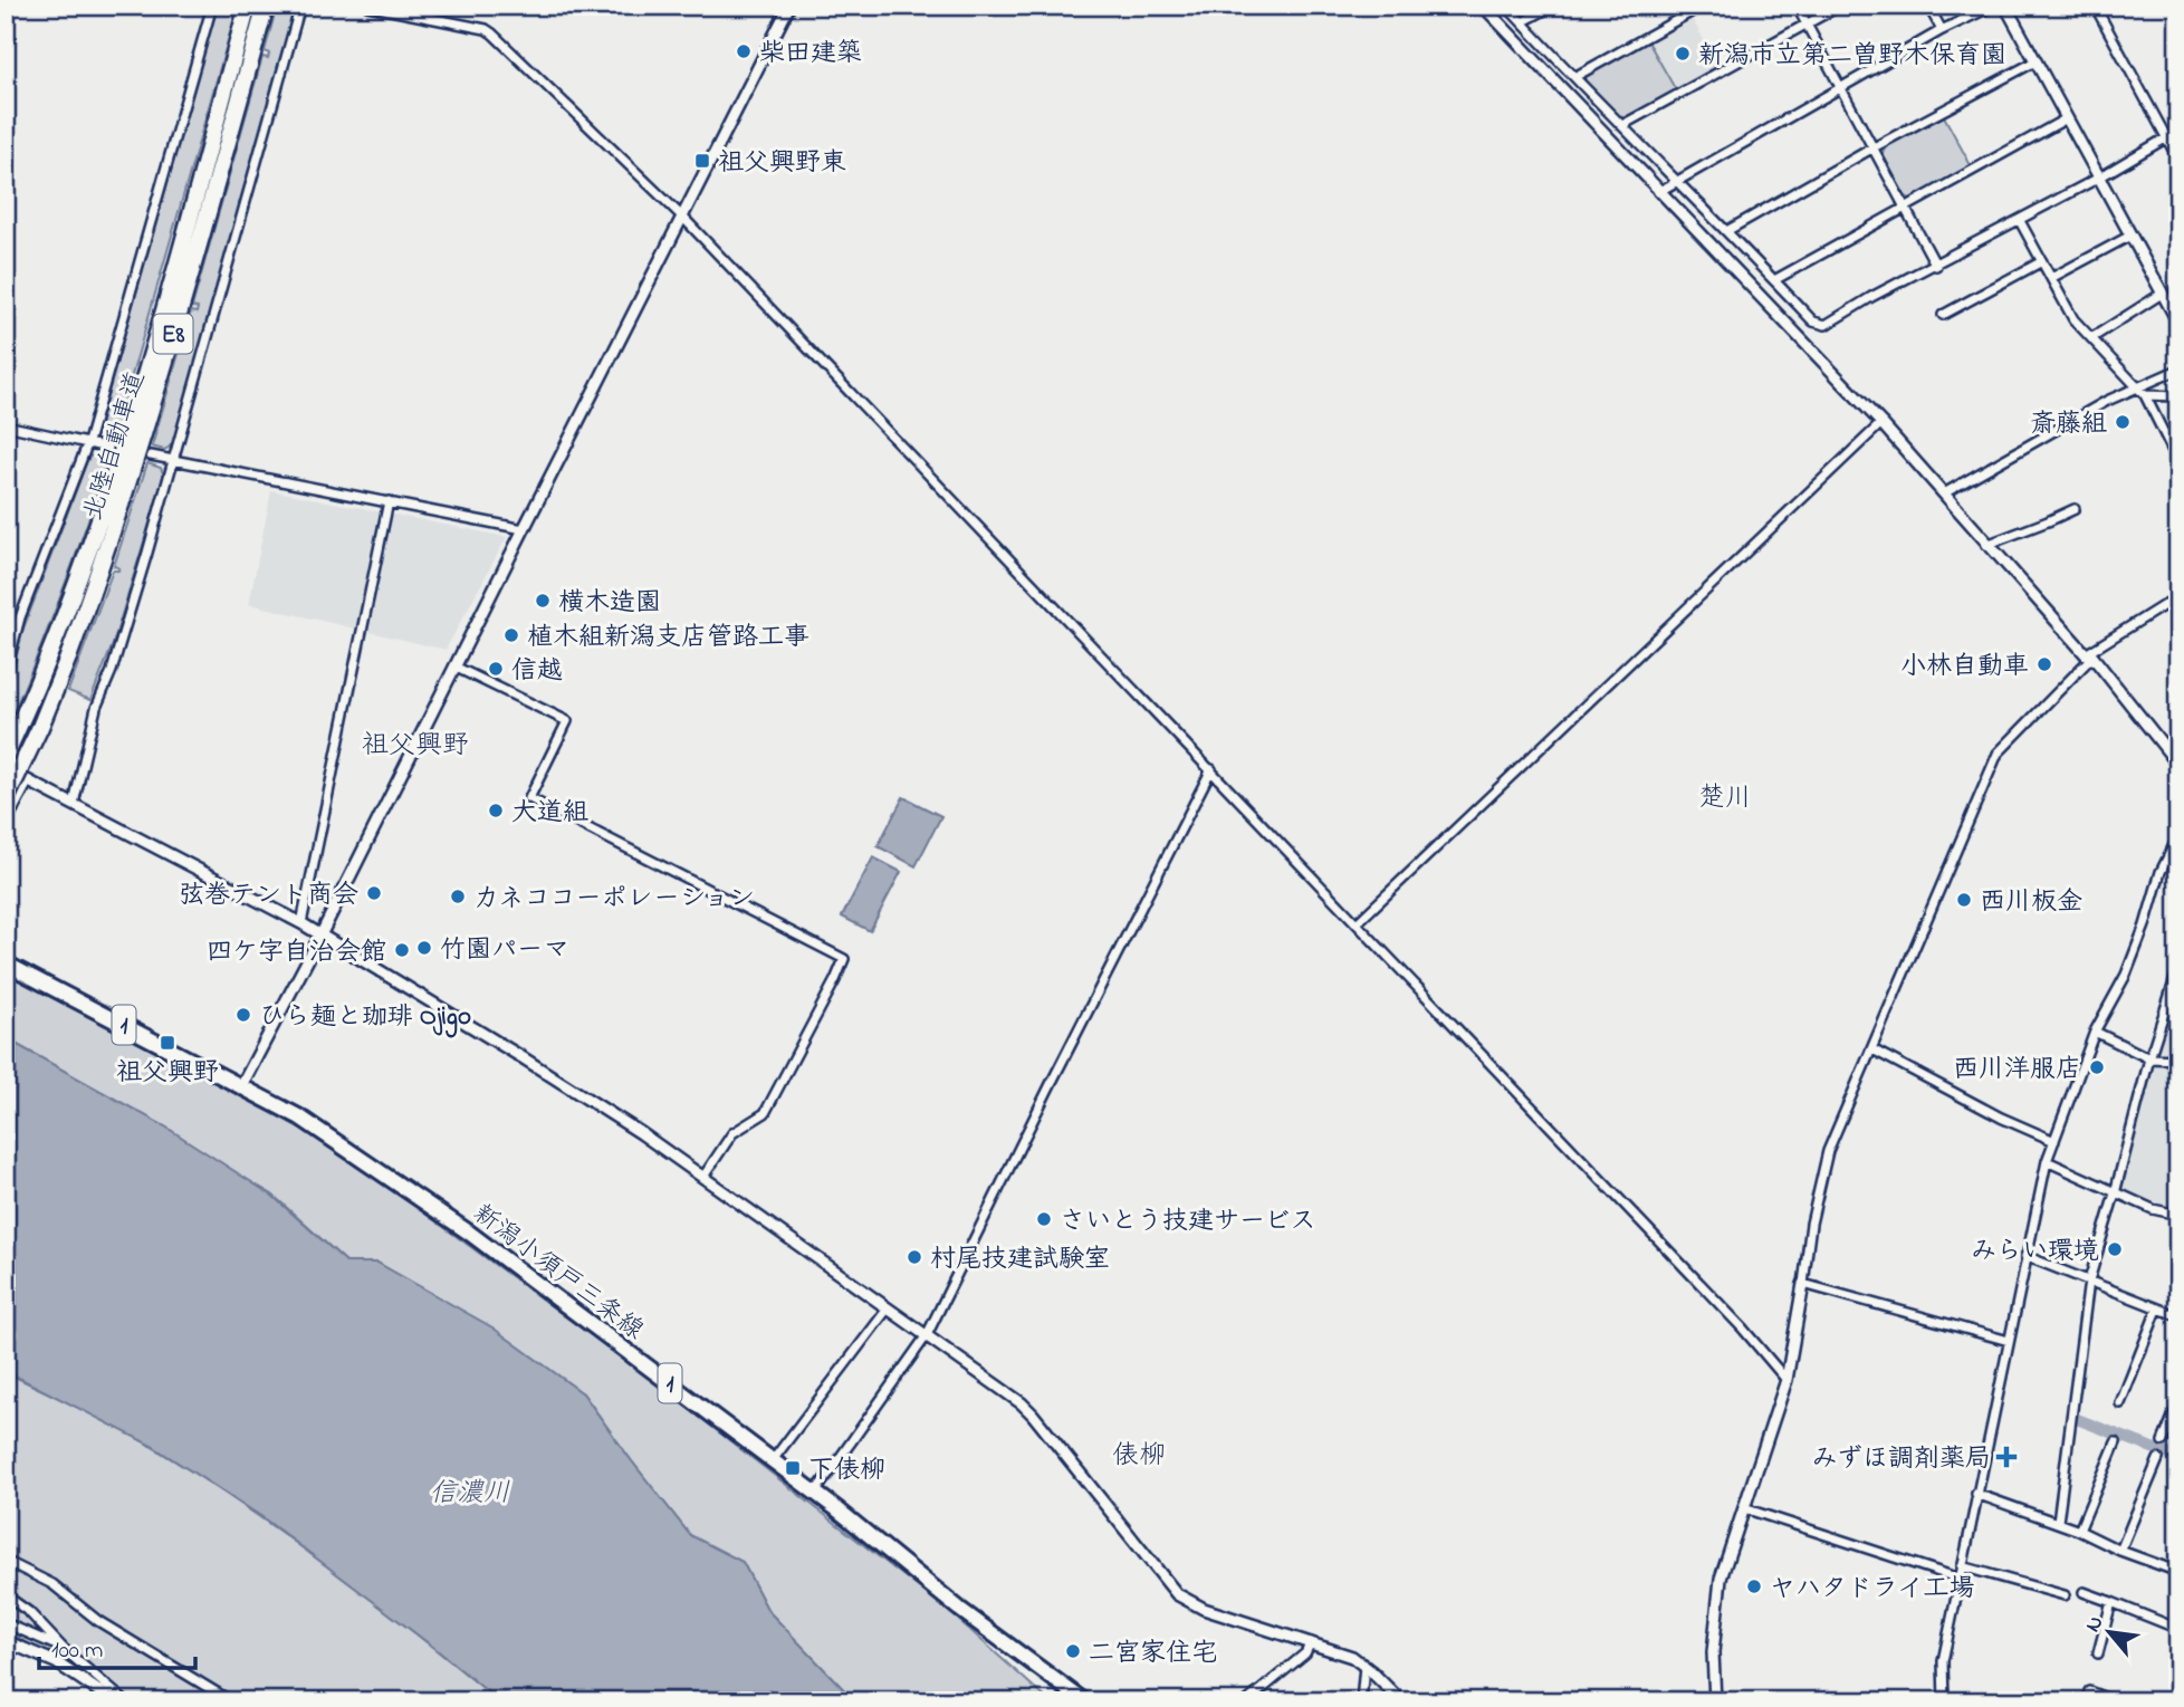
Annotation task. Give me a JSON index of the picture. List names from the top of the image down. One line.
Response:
{"streets":{"highway":["E8","北陸自動車道"],"main road":["1","新潟小須戸三条線"]},"districts":["祖父興野","楚川","俵柳"],"water":["信濃川"],"places":{"other":["柴田建築","新潟市立第二曽野木保育園","斎藤組","横木造園","植木組新潟支店管路工事","小林自動車","信越","大道組","弦巻テント商会","カネココーポレーション","西川板金","竹園パーマ","四ケ字自治会館","ひら麺と珈琲 Ojigo","西川洋服店","さいとう技建サービス","みらい環境","村尾技建試験室","ヤハタドライ工場","二宮家住宅"],"transit":["祖父興野東","祖父興野","下俵柳"],"health":["みずほ調剤薬局"]},"scale_bar":"100 m","north":"top left"}
